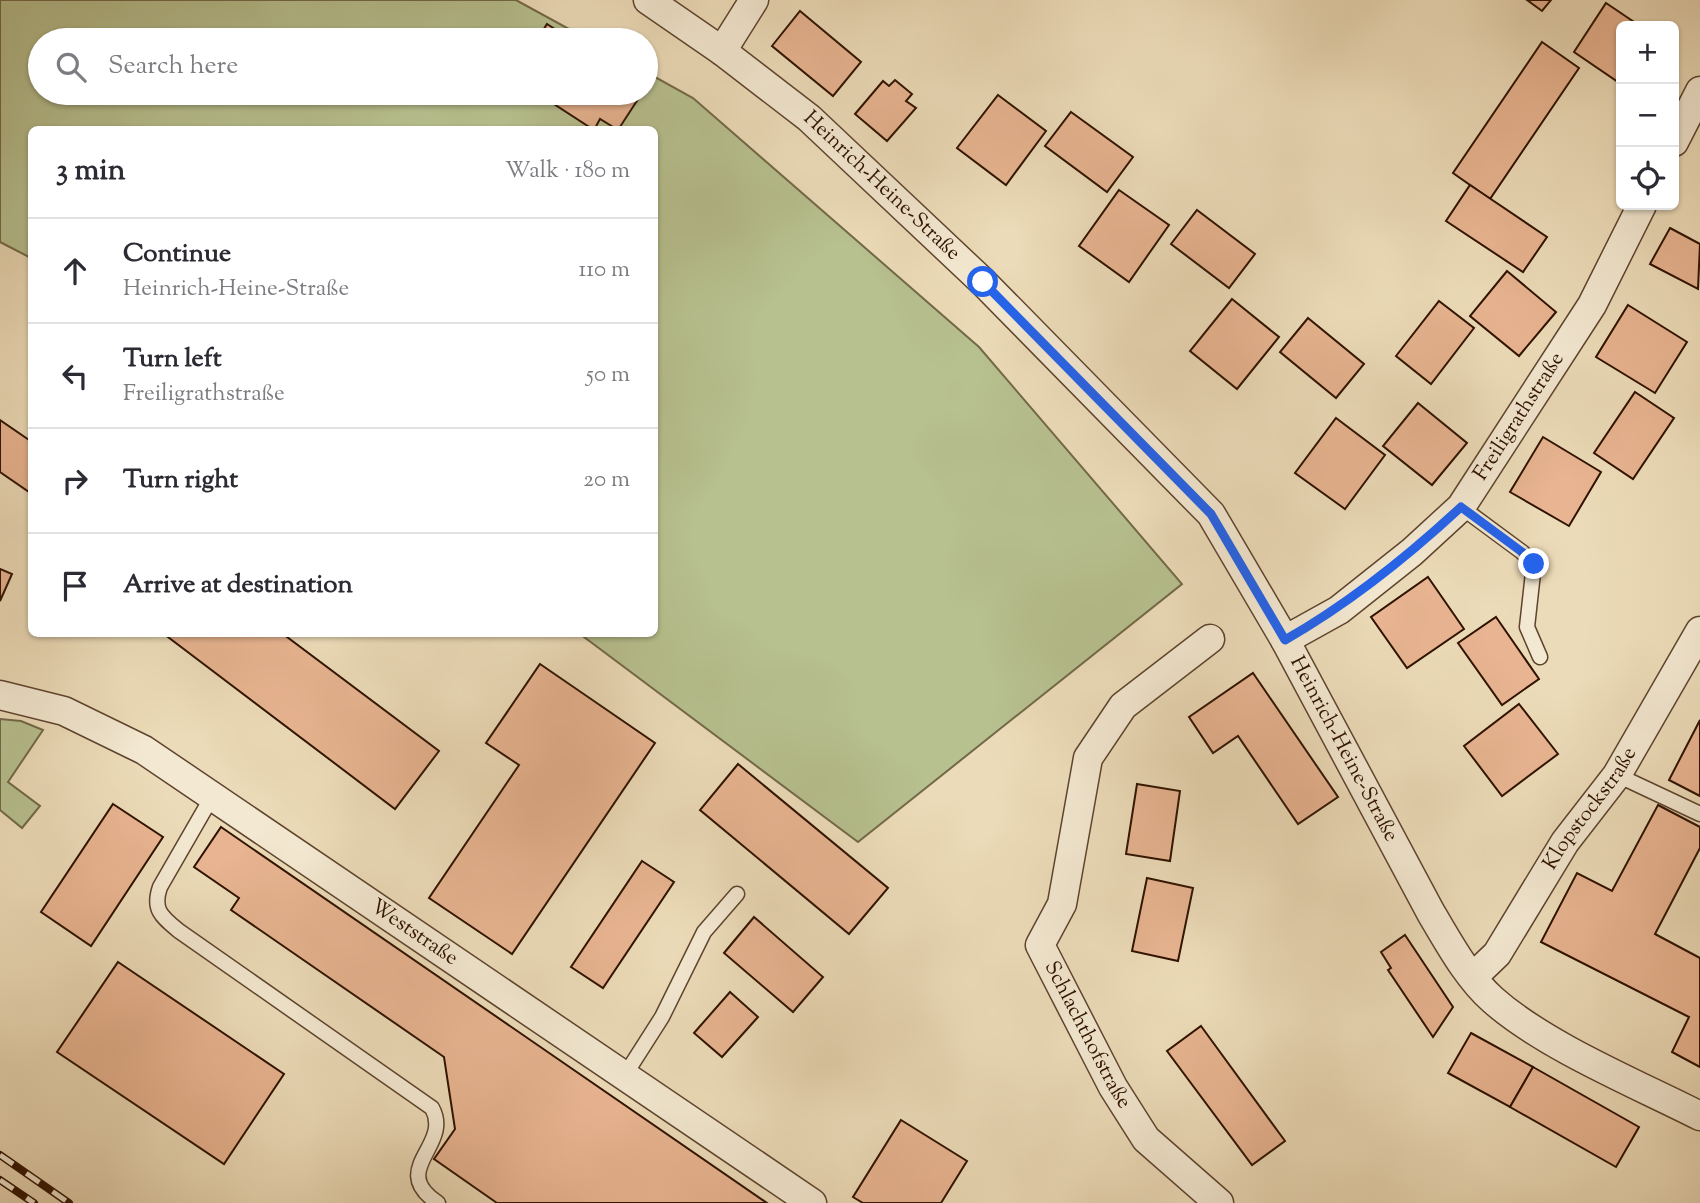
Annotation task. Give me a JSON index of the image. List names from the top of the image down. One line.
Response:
{"streets":{"street":["Heinrich-Heine-Straße","Freiligrathstraße","Klopstockstraße","Weststraße","Schlachthofstraße"]},"crossings":[["Heinrich-Heine-Straße","Freiligrathstraße"],["Heinrich-Heine-Straße","Klopstockstraße"]],"page":{"map_buttons":["+","−"],"search":"Search here","heading":["3 min","Walk · 180 m"],"list":[["Continue","Heinrich-Heine-Straße","110 m"],["Turn left","Freiligrathstraße","50 m"],["Turn right","20 m"],"Arrive at destination"]}}
